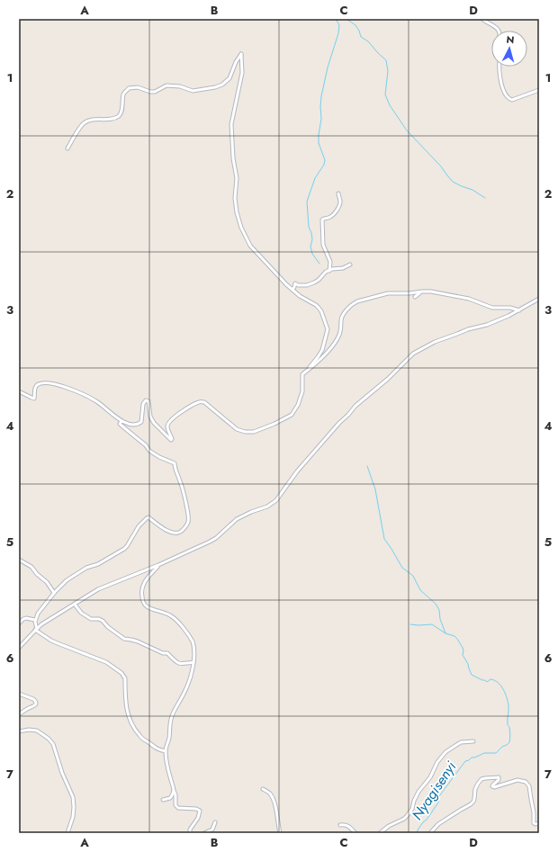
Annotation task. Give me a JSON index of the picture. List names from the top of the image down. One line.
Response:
{"water":["Nyagisenyi"],"north":"top","grid":{"columns":["A","B","C","D"],"rows":["1","2","3","4","5","6","7"]}}
